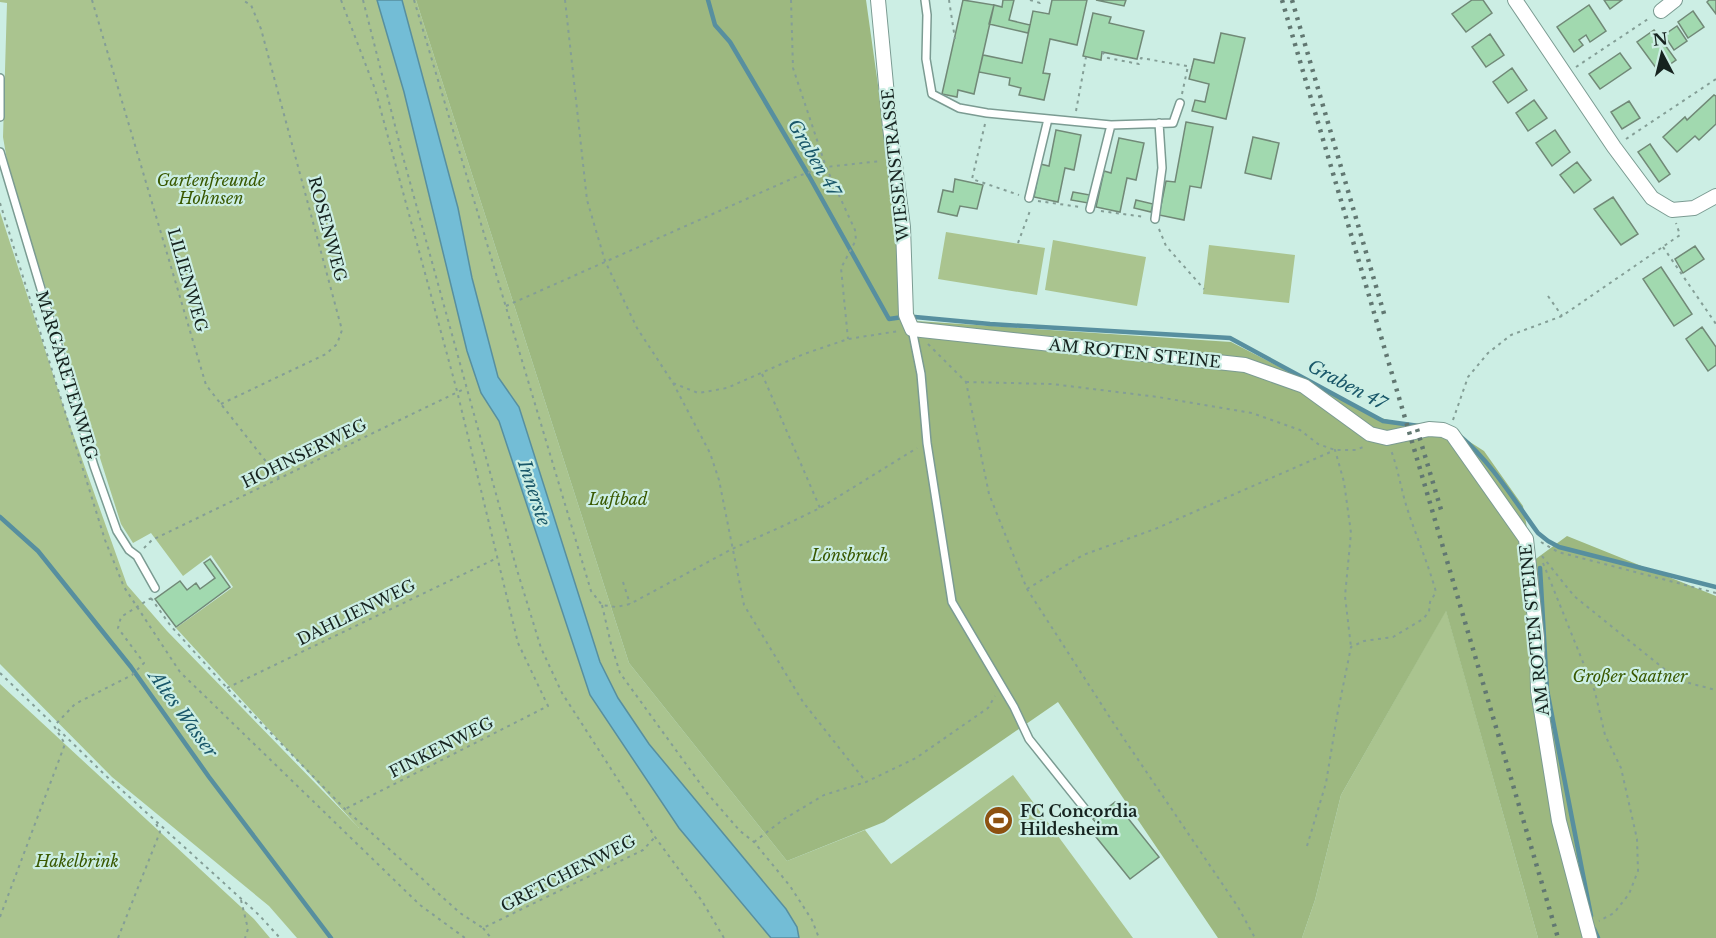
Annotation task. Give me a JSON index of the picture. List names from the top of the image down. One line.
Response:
{"streets":{"street":["WIESENSTRASSE","AM ROTEN STEINE"],"lane":["MARGARETENWEG"],"path":["ROSENWEG","LILIENWEG","HOHNSERWEG","DAHLIENWEG","FINKENWEG","GRETCHENWEG"]},"crossings":[["WIESENSTRASSE","AM ROTEN STEINE"],["ROSENWEG","LILIENWEG"],["LILIENWEG","HOHNSERWEG"],["DAHLIENWEG","FINKENWEG"]],"water":["Graben 47","Innerste","Altes Wasser"],"parks":["Gartenfreunde Hohnsen","Luftbad","Lönsbruch","Großer Saatner","Hakelbrink"],"places":{"sports":["FC Concordia Hildesheim"]},"north":"top"}
